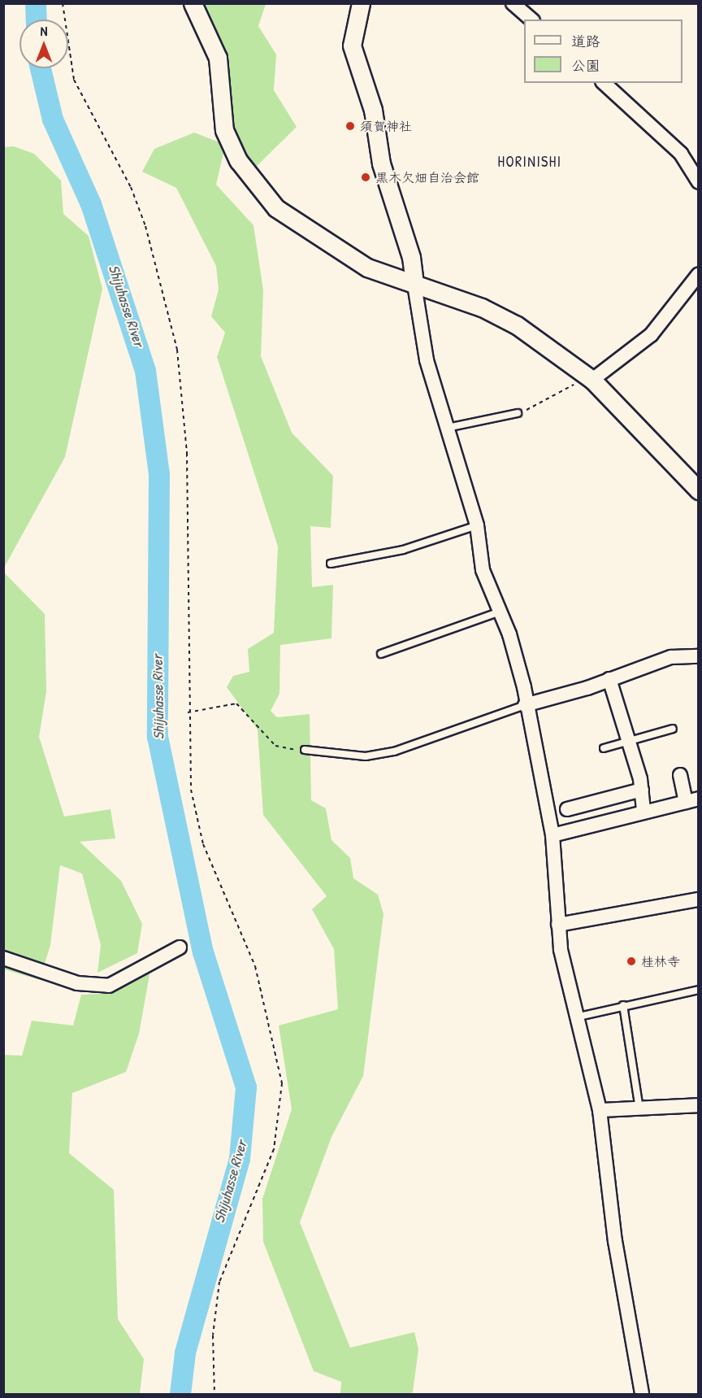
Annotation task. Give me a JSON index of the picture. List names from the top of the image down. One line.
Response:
{"districts":["HORINISHI"],"water":["Shijuhasse River"],"places":["須賀神社","黒木欠畑自治会館","桂林寺"],"legend":["道路","公園"],"north":"top"}
